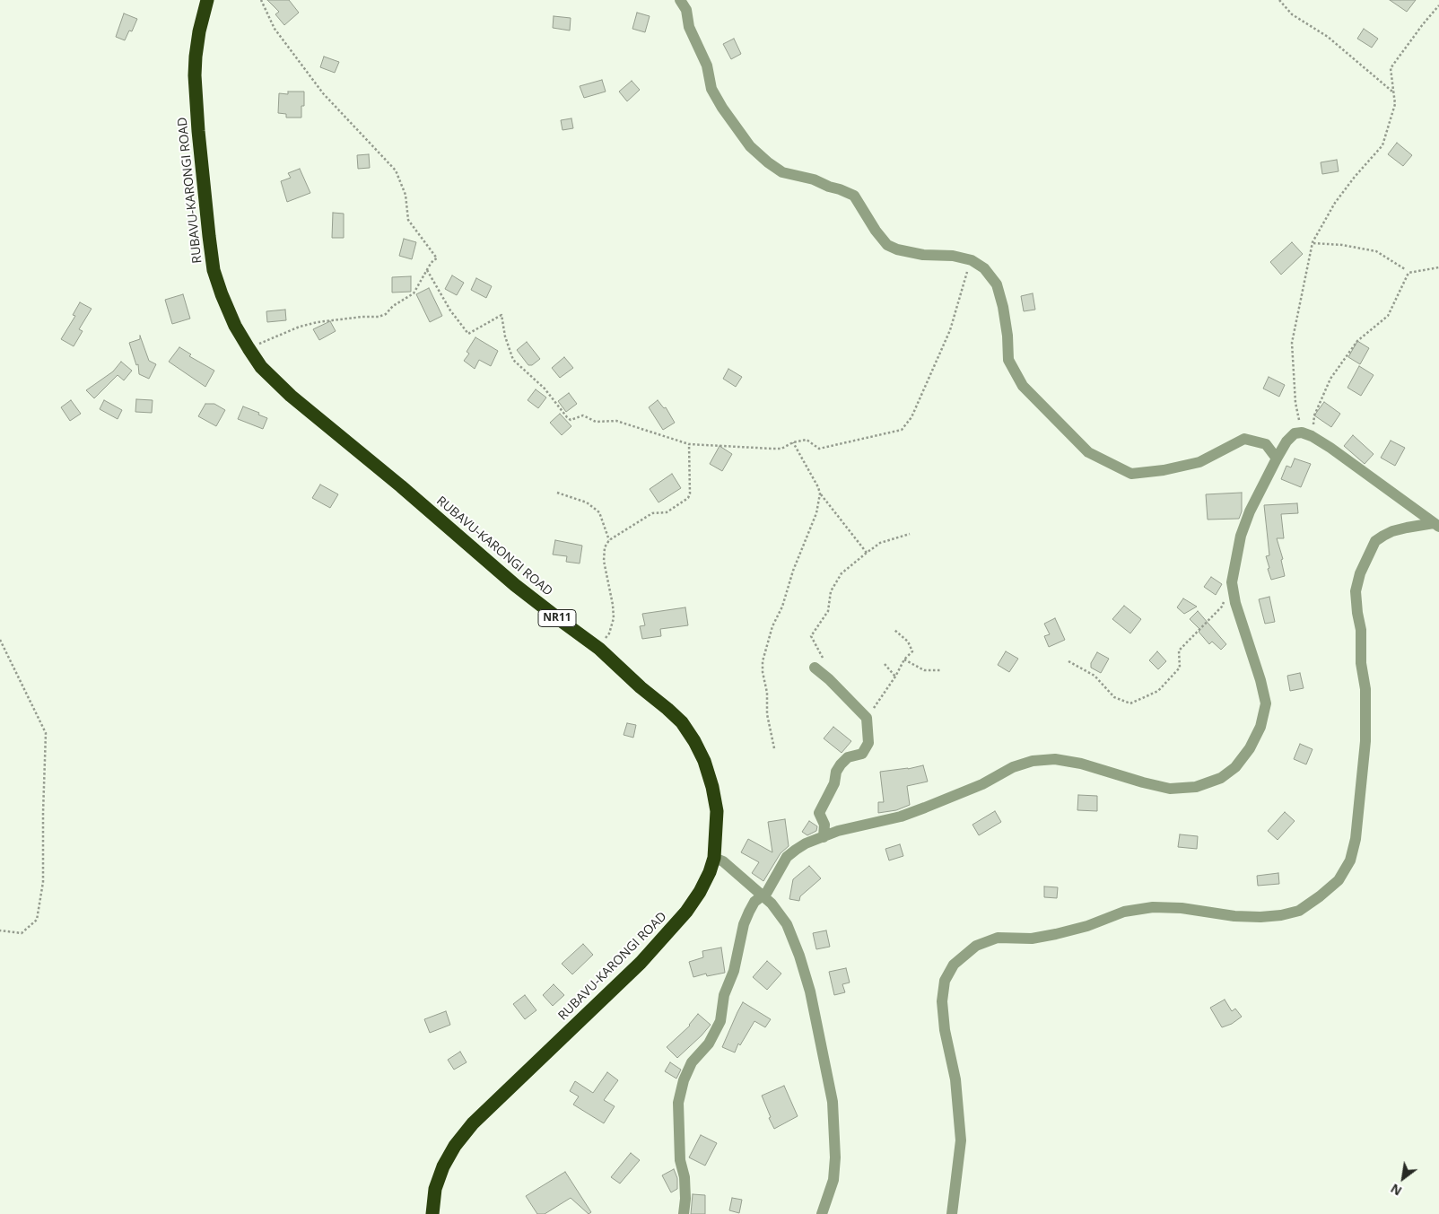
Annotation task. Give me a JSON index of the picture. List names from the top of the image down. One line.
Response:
{"streets":{"highway":["RUBAVU-KARONGI ROAD","NR11"]},"north":"bottom left"}
